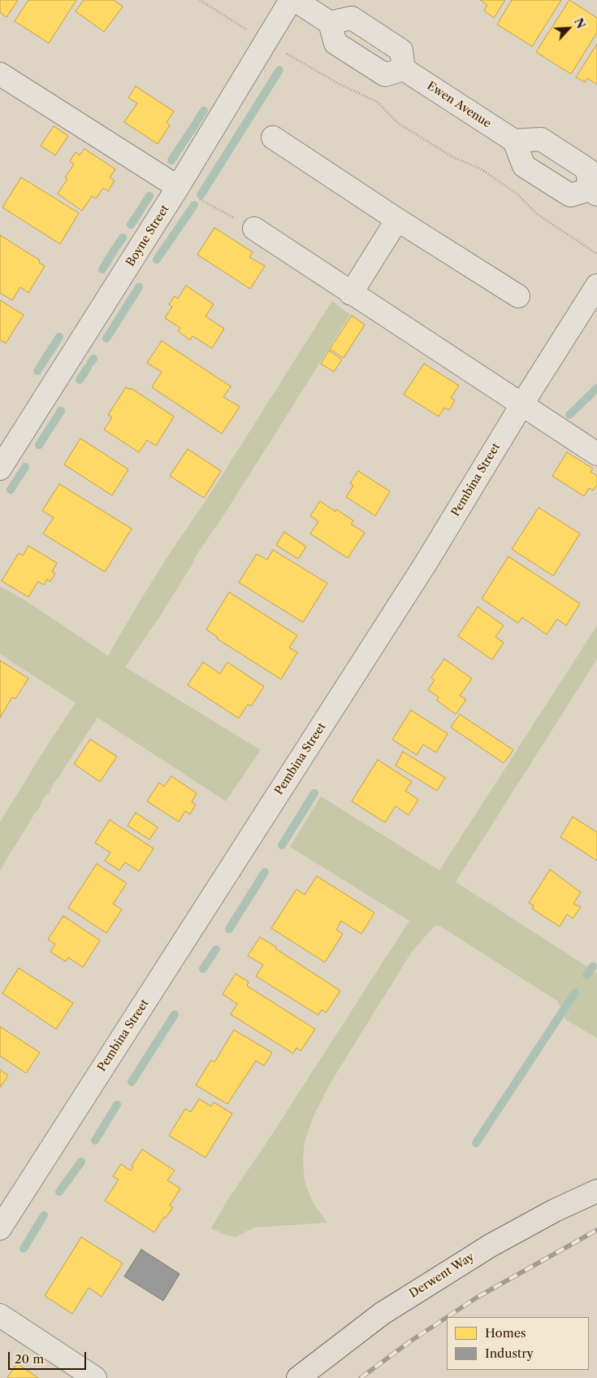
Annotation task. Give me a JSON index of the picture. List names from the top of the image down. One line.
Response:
{"streets":{"main road":["Derwent Way"],"street":["Ewen Avenue","Boyne Street","Pembina Street"]},"legend":["Homes","Industry"],"scale_bar":"20 m","north":"top right"}
